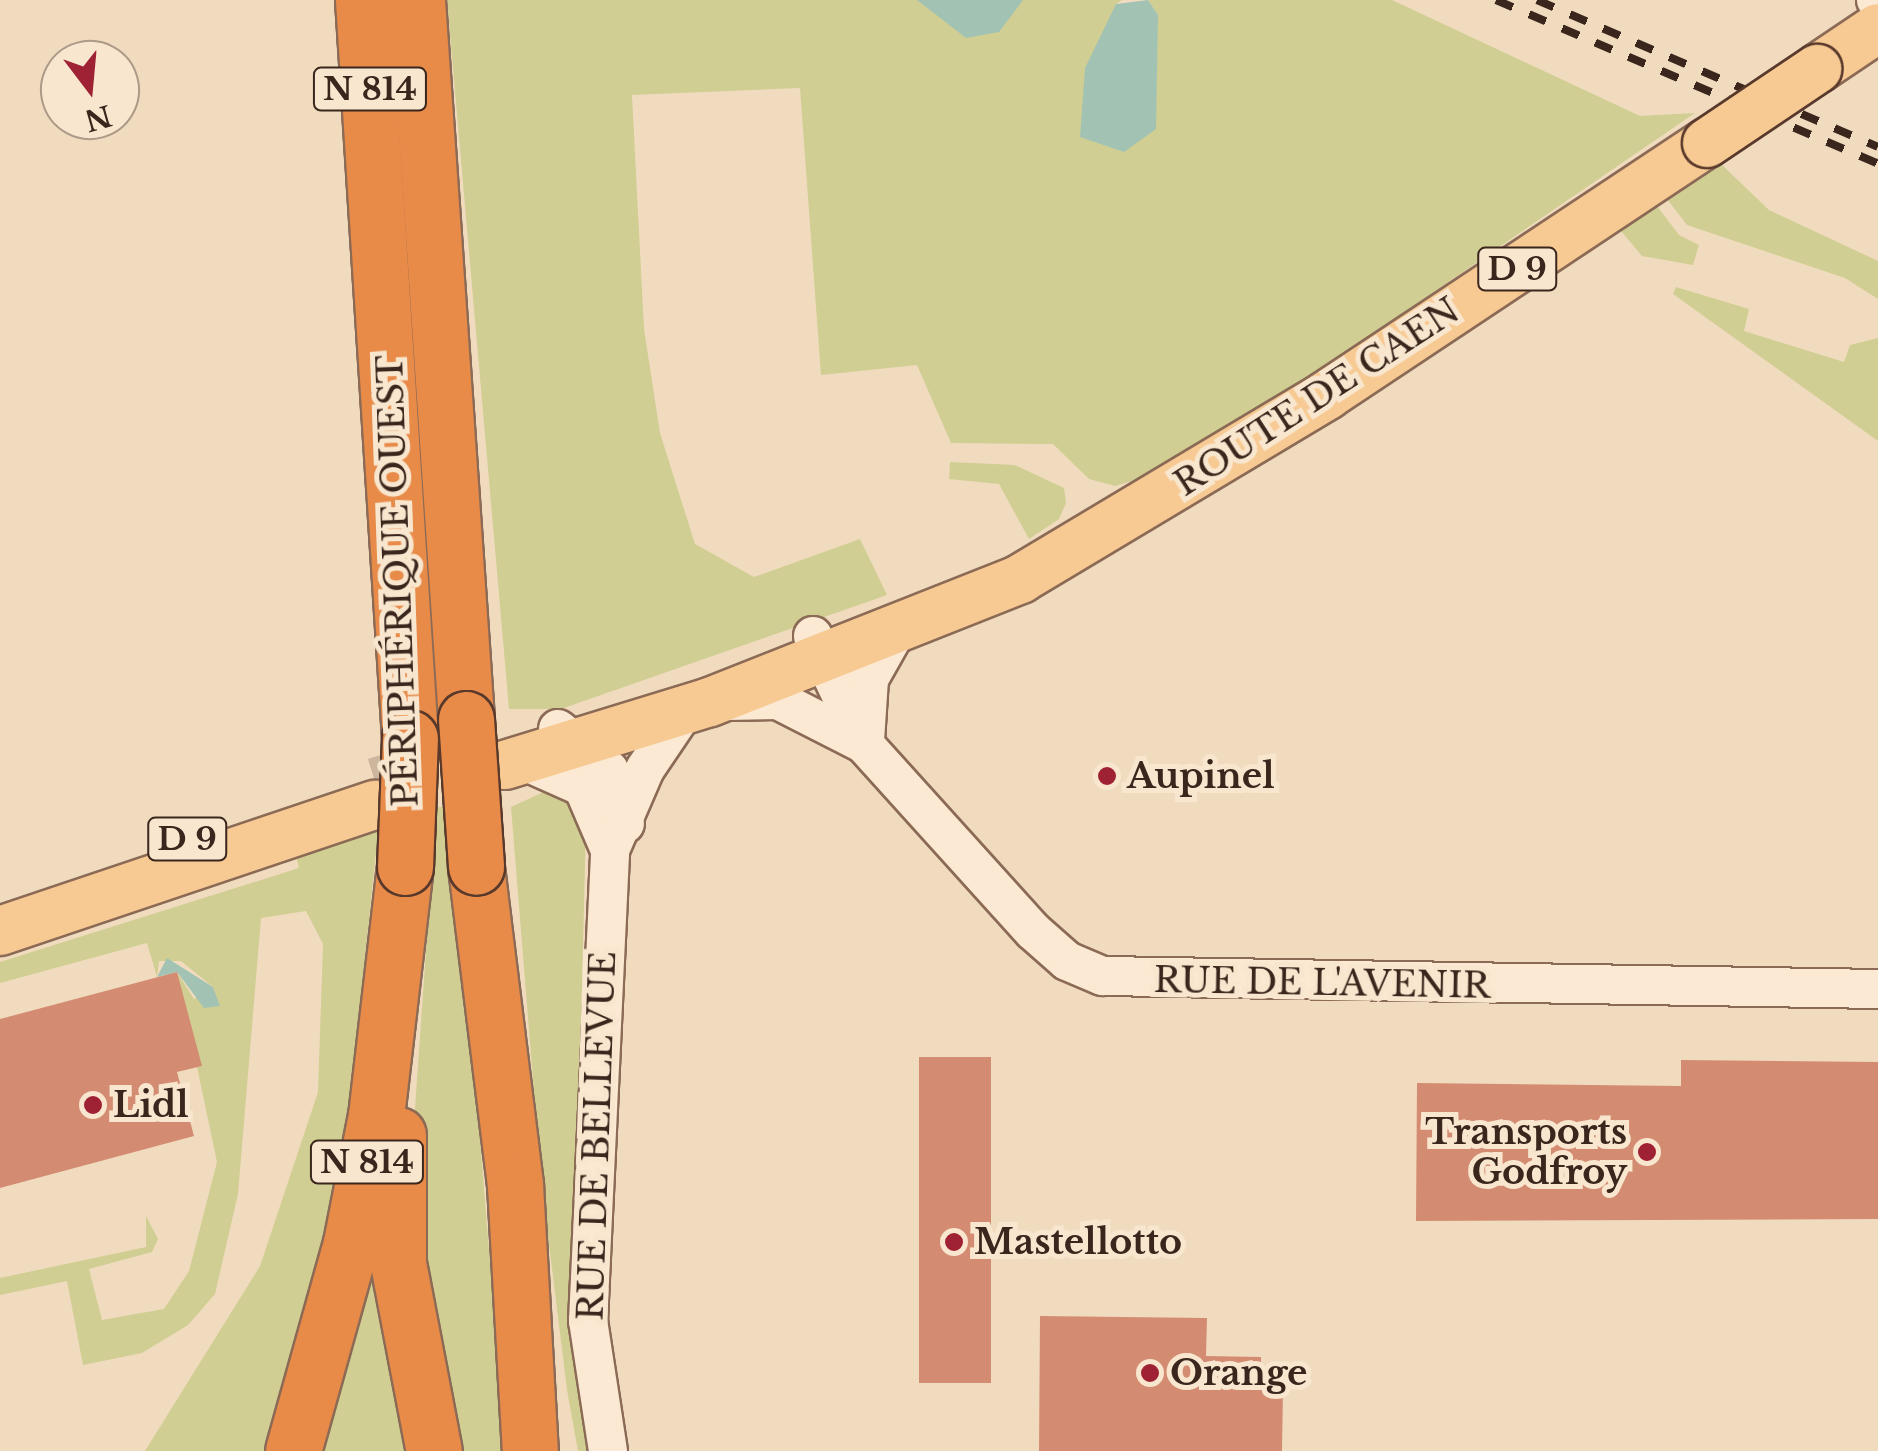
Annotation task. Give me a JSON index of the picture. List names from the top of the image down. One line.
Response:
{"streets":{"highway":["N 814","PÉRIPHÉRIQUE OUEST"],"main road":["D 9","ROUTE DE CAEN"],"street":["RUE DE L'AVENIR","RUE DE BELLEVUE"]},"crossings":[["ROUTE DE CAEN","PÉRIPHÉRIQUE OUEST"],["ROUTE DE CAEN","RUE DE L'AVENIR"],["ROUTE DE CAEN","RUE DE BELLEVUE"],["PÉRIPHÉRIQUE OUEST","RUE DE BELLEVUE"]],"places":["Aupinel","Lidl","Transports Godfroy","Mastellotto","Orange"],"north":"bottom"}
